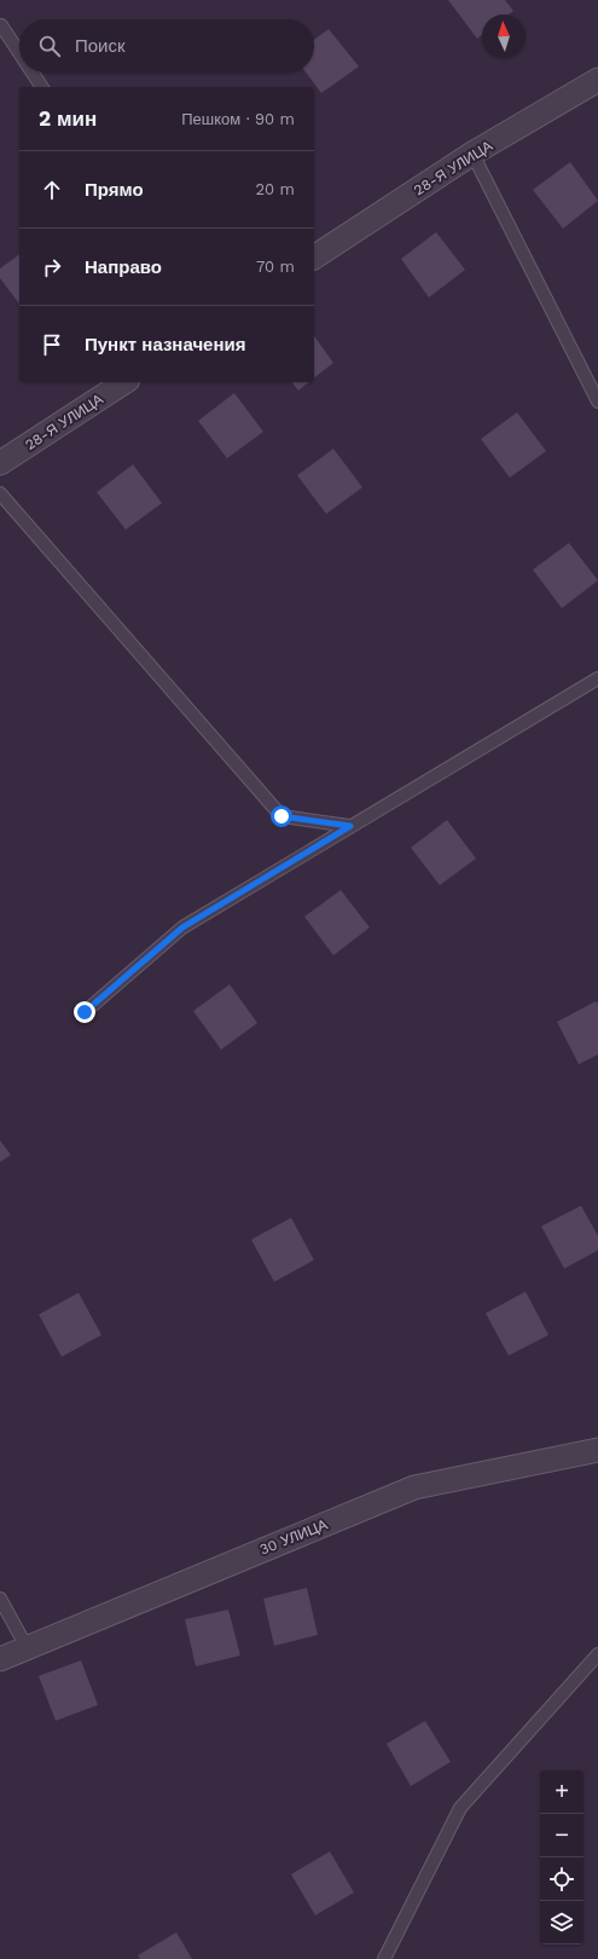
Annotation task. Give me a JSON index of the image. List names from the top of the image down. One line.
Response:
{"streets":{"street":["28-Я УЛИЦА","30 УЛИЦА"]},"north":"top","page":{"search":"Поиск","heading":["2 мин","Пешком · 90 m"],"list":[["Прямо","20 m"],["Направо","70 m"],"Пункт назначения"],"map_buttons":["+","−"]}}
